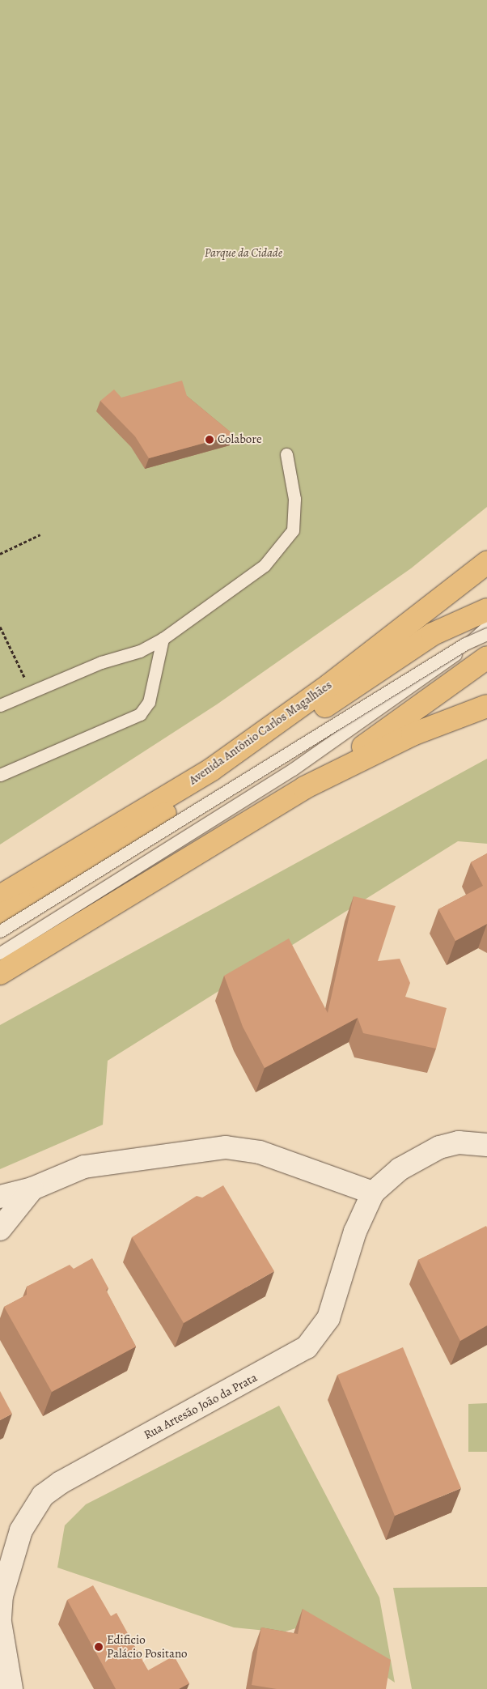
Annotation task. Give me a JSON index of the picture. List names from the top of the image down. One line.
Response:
{"streets":{"main road":["Avenida Antônio Carlos Magalhães"],"street":["Rua Artesão João da Prata"]},"parks":["Parque da Cidade"],"places":["Colabore","Edificio Palácio Positano"]}
